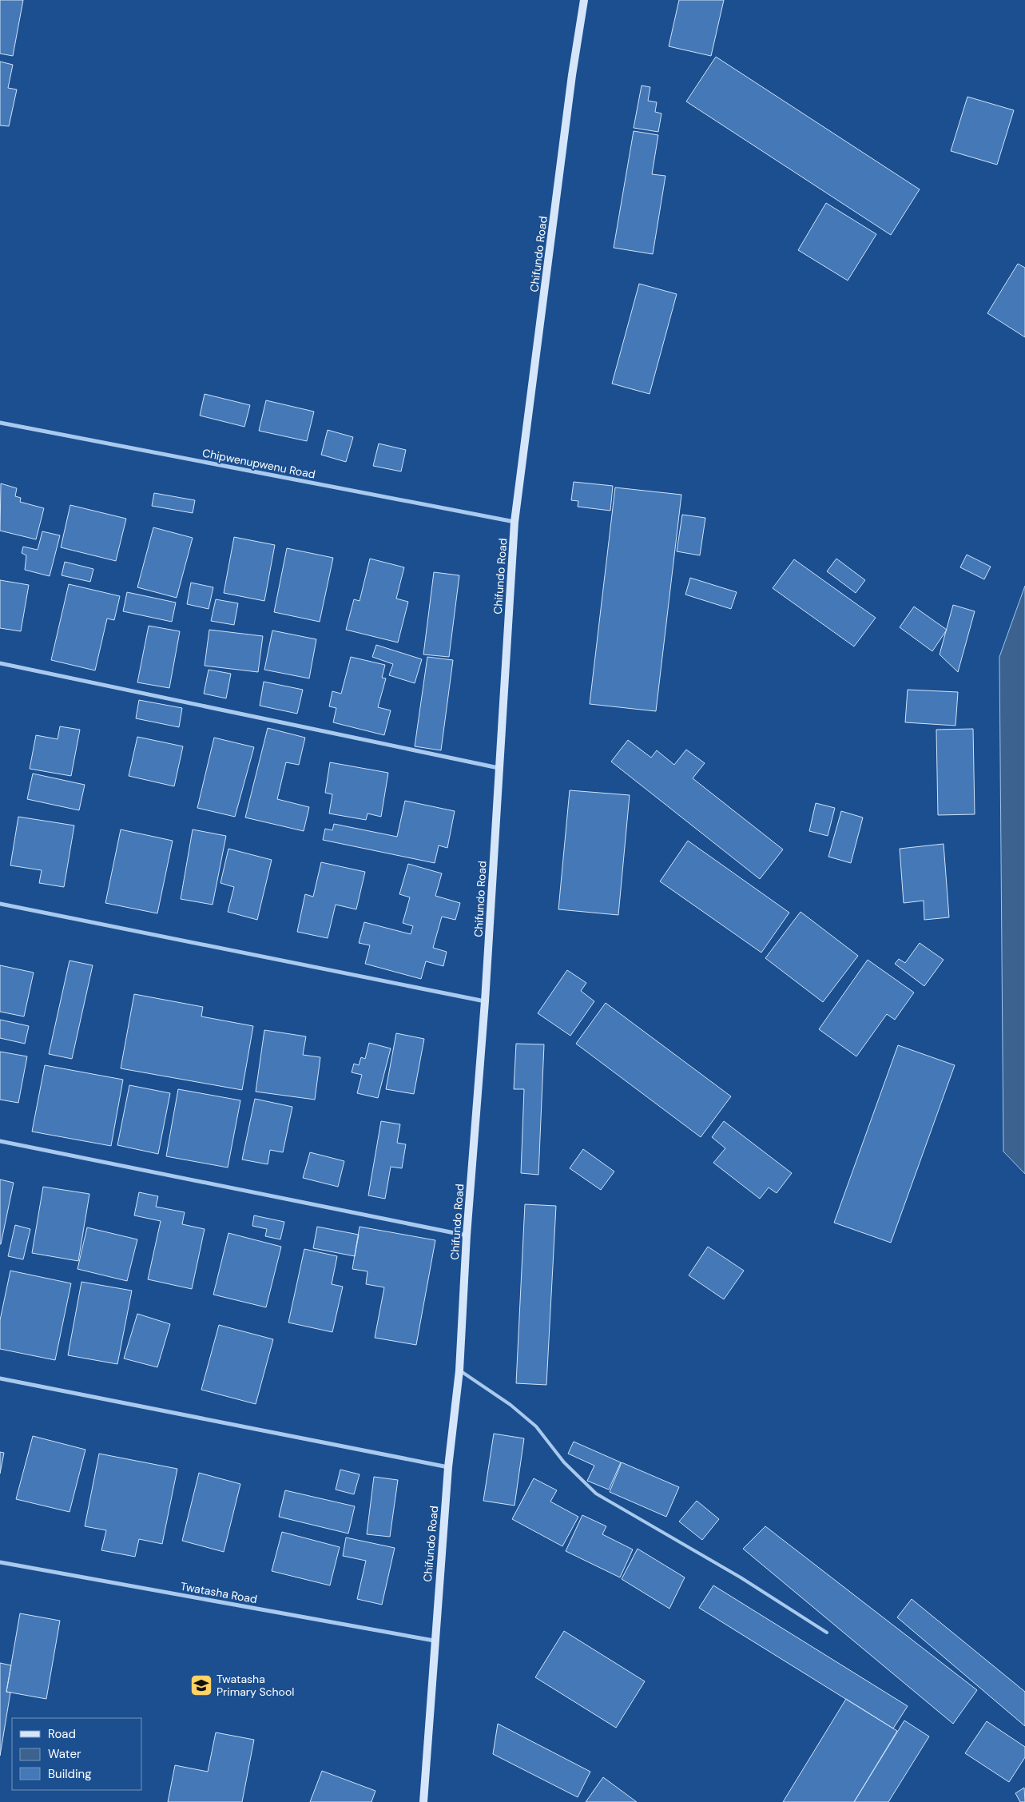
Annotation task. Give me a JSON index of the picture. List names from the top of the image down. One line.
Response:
{"streets":{"street":["Chifundo Road","Chipwenupwenu Road","Twatasha Road"]},"crossings":[["Chifundo Road","Chipwenupwenu Road"],["Chifundo Road","Twatasha Road"]],"places":{"school or university":["Twatasha Primary School"]},"legend":["Road","Water","Building"]}
